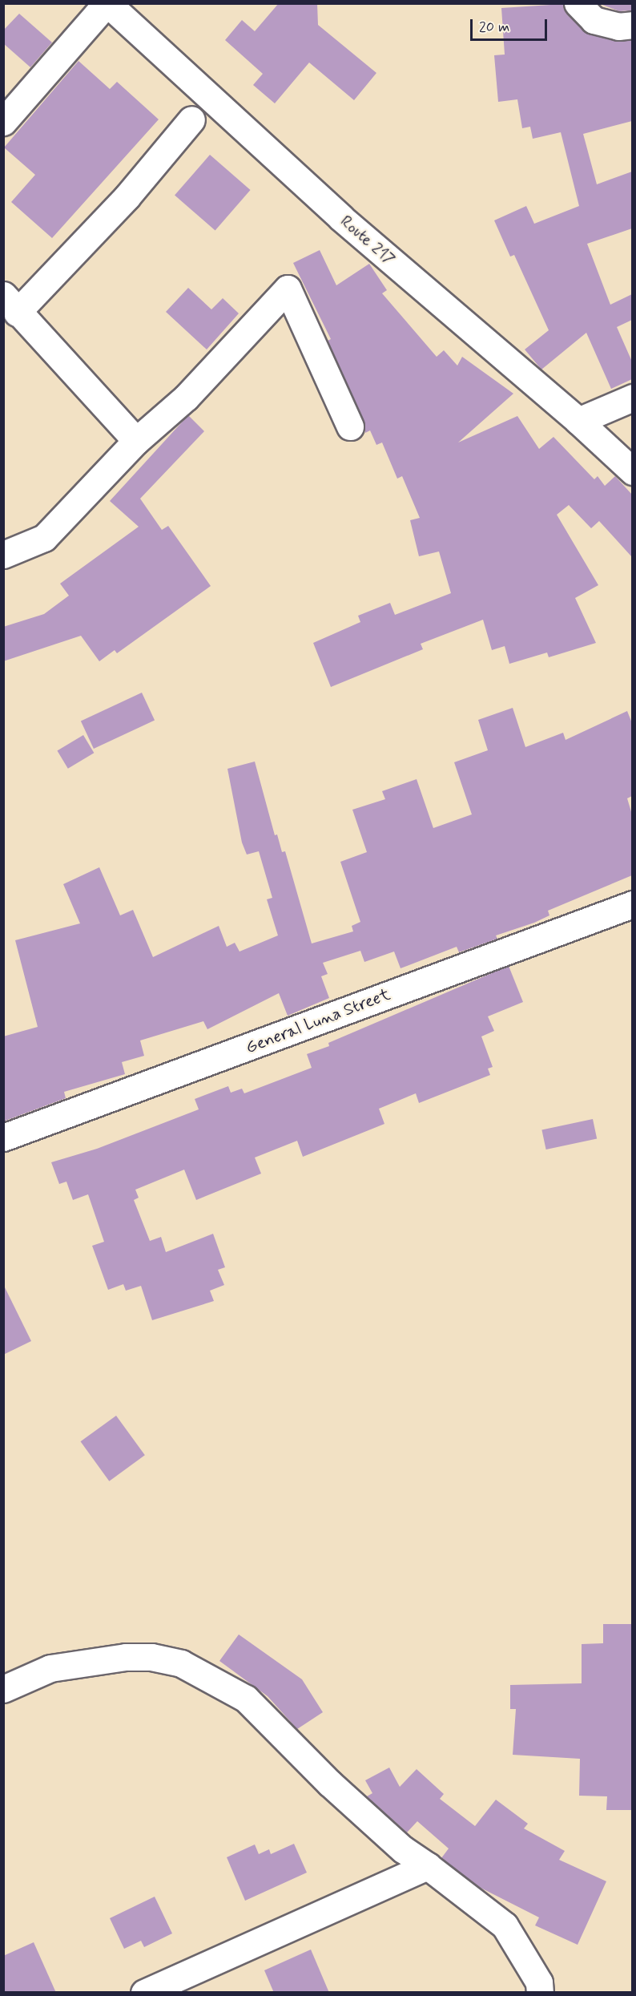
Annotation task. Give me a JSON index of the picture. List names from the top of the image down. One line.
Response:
{"streets":{"street":["Route 217","General Luna Street"]},"scale_bar":"20 m"}
